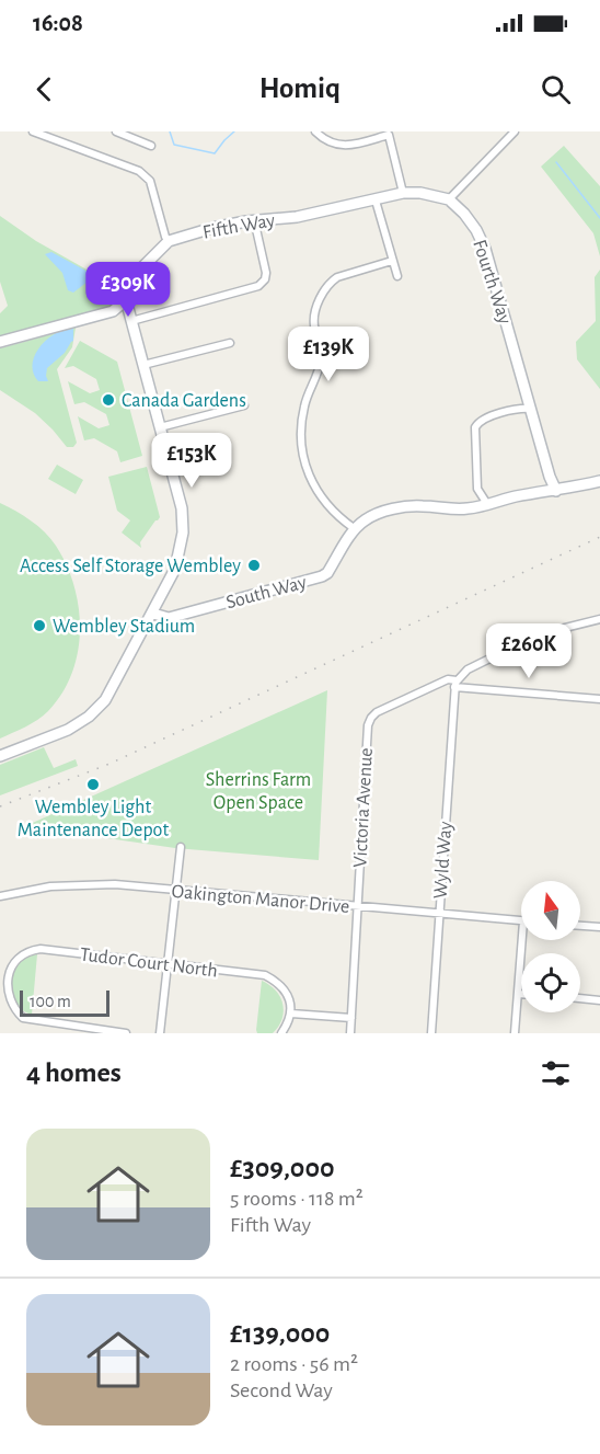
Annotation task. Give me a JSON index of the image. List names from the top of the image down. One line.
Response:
{"streets":{"main road":["Fifth Way","Fourth Way","South Way"],"street":["Victoria Avenue","Wyld Way","Oakington Manor Drive","Tudor Court North"]},"crossings":[["Victoria Avenue","Wyld Way"],["Victoria Avenue","Oakington Manor Drive"],["Wyld Way","Oakington Manor Drive"]],"parks":["Sherrins Farm Open Space"],"places":["Canada Gardens","Access Self Storage Wembley","Wembley Stadium","Wembley Light Maintenance Depot"],"scale_bar":"100 m","north":"top","page":{"status":"16:08","header":"Homiq","price":["£309K","£139K","£153K","£260K"],"scale":"100 m","heading":"4 homes","list":[{"name":"£309,000","note":"5 rooms · 118 m² · Fifth Way"},{"name":"£139,000","note":"2 rooms · 56 m² · Second Way"}]}}
